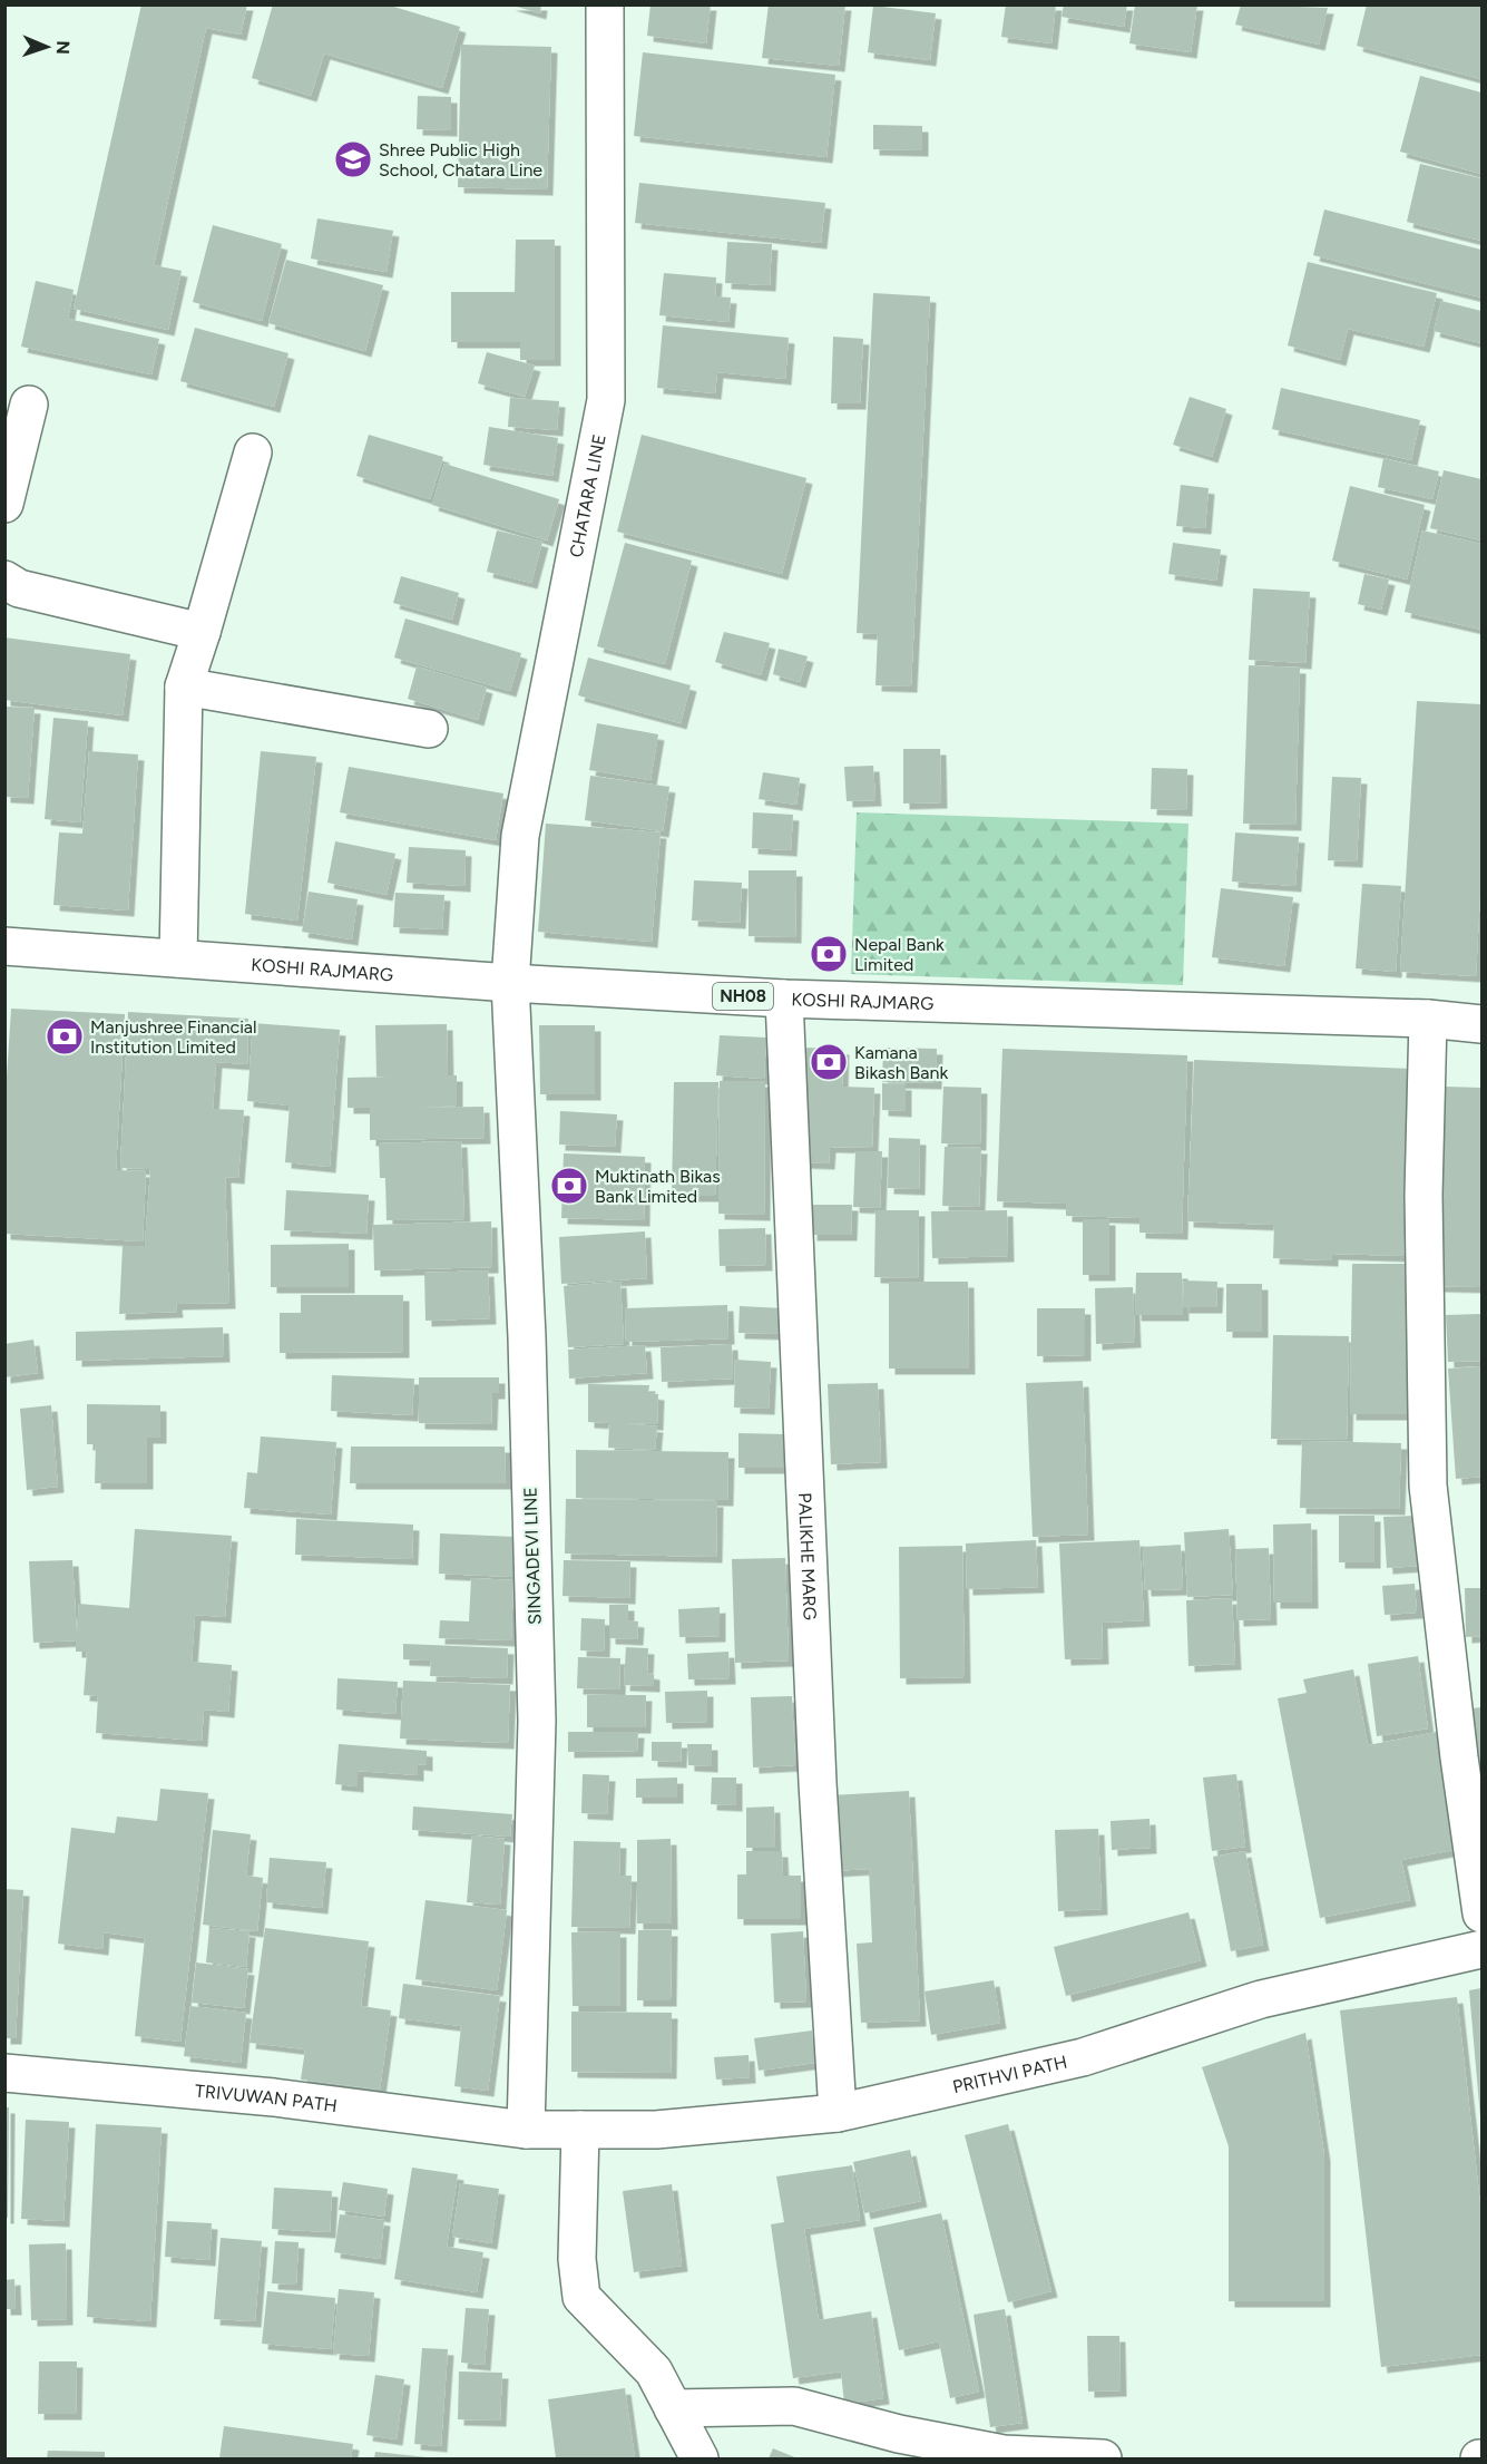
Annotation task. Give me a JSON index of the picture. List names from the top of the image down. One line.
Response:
{"streets":{"street":["CHATARA LINE","KOSHI RAJMARG","NH08","SINGADEVI LINE","PALIKHE MARG","PRITHVI PATH","TRIVUWAN PATH"]},"crossings":[["CHATARA LINE","KOSHI RAJMARG"],["CHATARA LINE","SINGADEVI LINE"],["KOSHI RAJMARG","SINGADEVI LINE"],["KOSHI RAJMARG","PALIKHE MARG"],["SINGADEVI LINE","PRITHVI PATH"],["SINGADEVI LINE","TRIVUWAN PATH"],["PALIKHE MARG","PRITHVI PATH"],["PRITHVI PATH","TRIVUWAN PATH"]],"places":{"school or university":["Shree Public High School, Chatara Line"],"bank":["Nepal Bank Limited","Manjushree Financial Institution Limited","Kamana Bikash Bank","Muktinath Bikas Bank Limited"]},"north":"right"}
